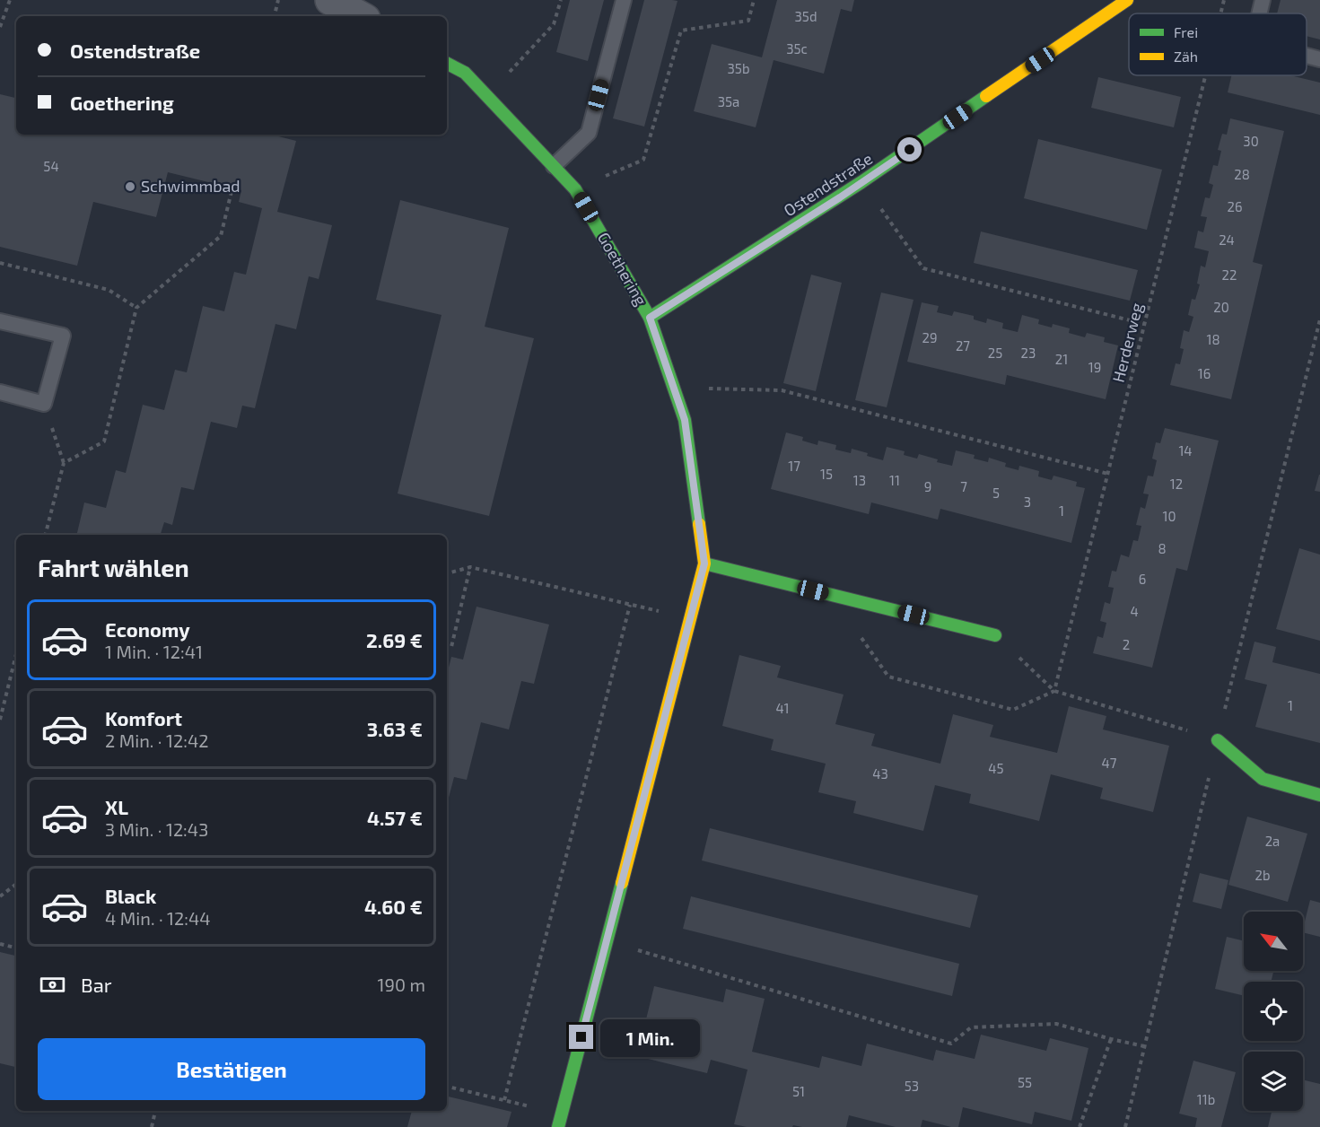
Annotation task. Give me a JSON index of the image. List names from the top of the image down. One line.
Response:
{"streets":{"street":["Ostendstraße","Goethering"],"path":["Herderweg"]},"crossings":[["Ostendstraße","Goethering"]],"places":["Schwimmbad"],"house_numbers":["35d","35c","35b","35a","30","54","28","26","24","22","20","29","18","27","25","23","21","19","16","14","17","15","13","11","12","9","7","5","3","1","10","8","6","4","2","1","41","47","45","43","2a","2b","55","53","51","11b"],"legend":["Frei","Zäh"],"north":"top left","page":{"banner":["Ostendstraße","Goethering"],"heading":"Fahrt wählen","list":[{"name":"Economy","note":"1 Min. · 12:41","value":"2.69 €"},{"name":"Komfort","note":"2 Min. · 12:42","value":"3.63 €"},{"name":"XL","note":"3 Min. · 12:43","value":"4.57 €"},{"name":"Black","note":"4 Min. · 12:44","value":"4.60 €"}],"pay":["Bar","190 m"],"bubble":"1 Min.","buttons":"Bestätigen"}}
